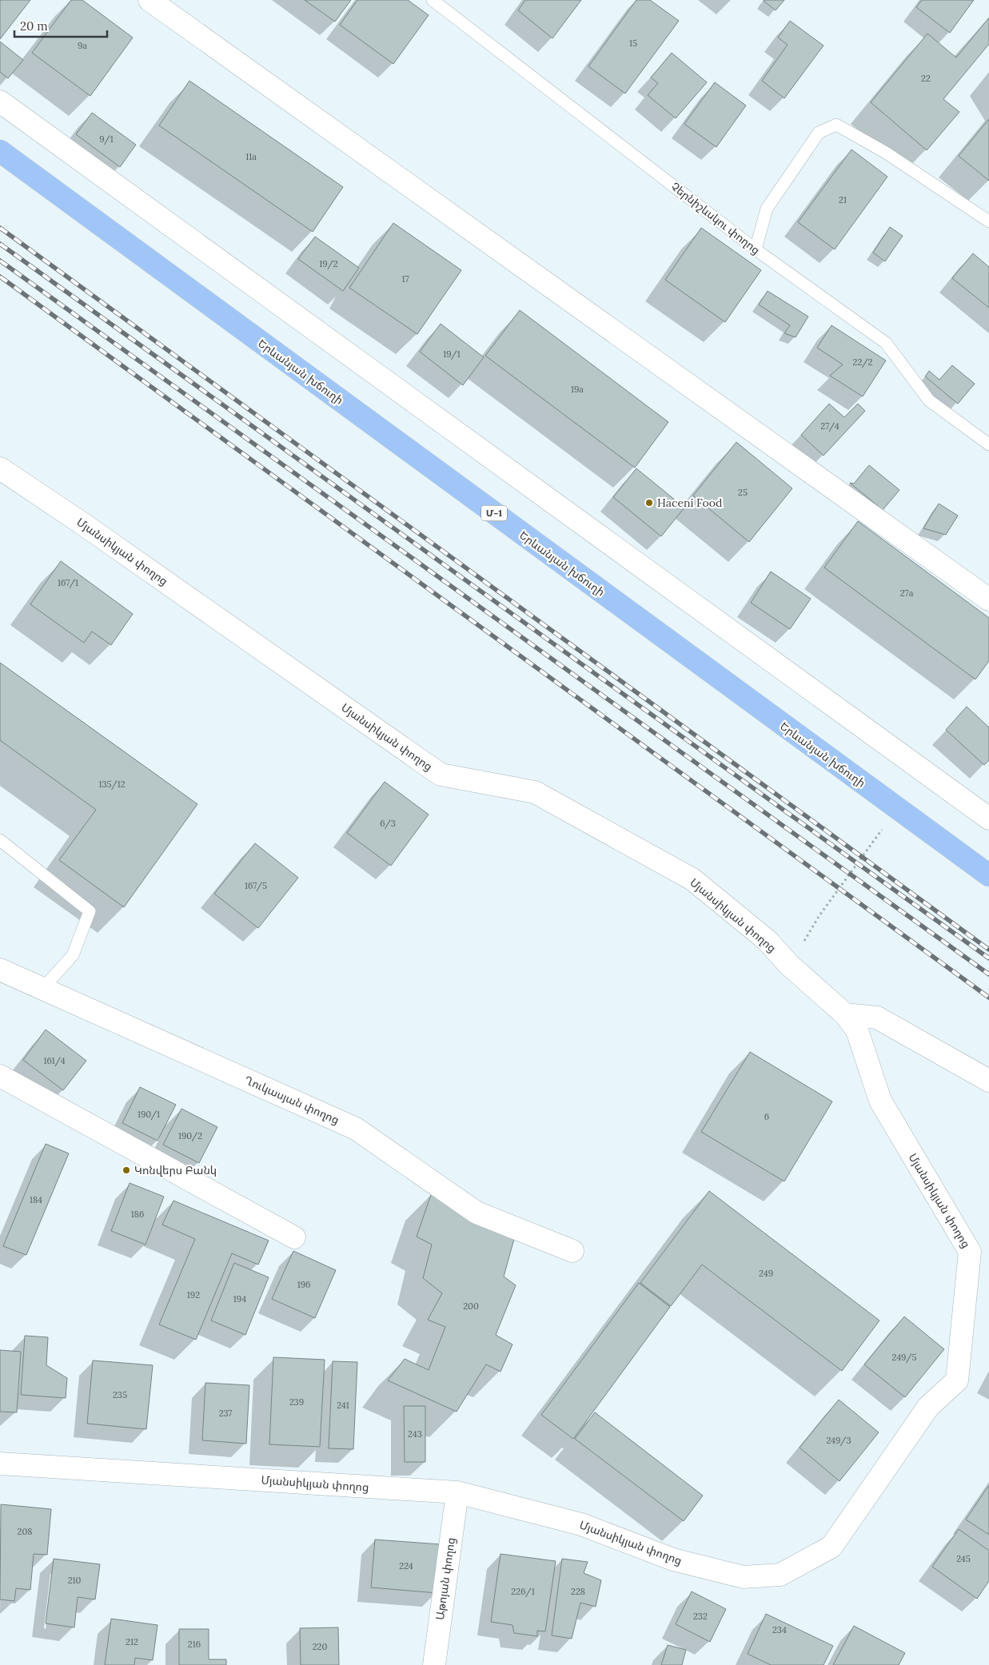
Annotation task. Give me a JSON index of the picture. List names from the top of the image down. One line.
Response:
{"streets":{"highway":["Երևանյան խճուղի","Մ-1"],"street":["Մյանսիկյան փողոց","Ղուկասյան փողոց","Աթոյան փողոց"],"lane":["Չերնիշևսկու փողոց"]},"crossings":[["Մյանսիկյան փողոց","Աթոյան փողոց"]],"places":["Haceni Food","Կոնվերս Բանկ"],"house_numbers":["15","9a","22","9/1","11a","21","19/2","17","19/1","22/2","19a","27/4","25","167/1","27a","135/12","6/3","167/5","161/4","190/1","6","190/2","184","186","249","196","192","194","200","249/5","235","239","241","237","243","249/3","208","245","224","210","226/1","228","232","234","212","216","220"],"scale_bar":"20 m"}
